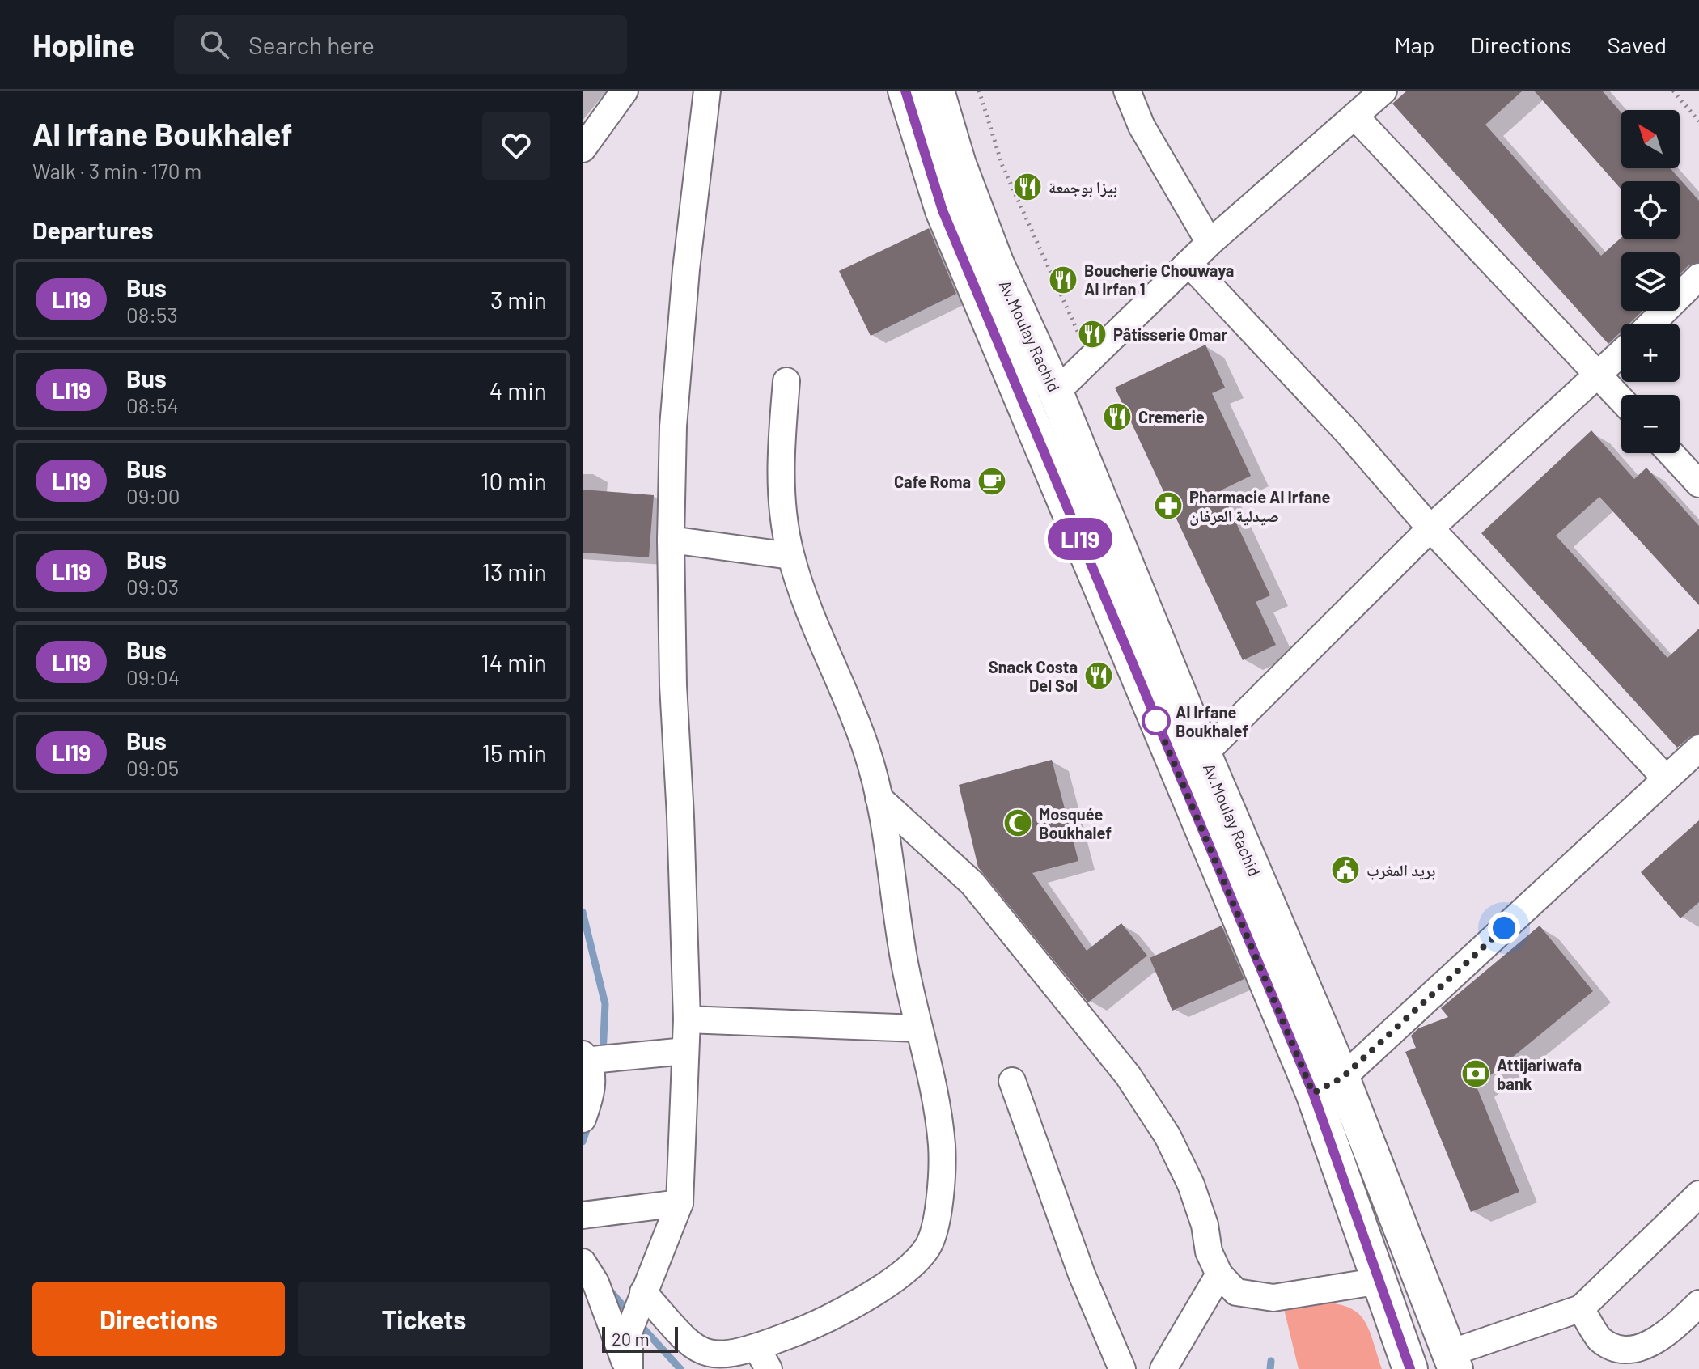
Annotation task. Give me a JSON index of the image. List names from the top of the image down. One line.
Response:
{"streets":{"main road":["Av.Moulay Rachid"]},"places":{"restaurant":["بيزا بوجمعة","Boucherie Chouwaya Al Irfan 1","Pâtisserie Omar","Cremerie","Snack Costa Del Sol"],"cafe":["Cafe Roma"],"pharmacy":["Pharmacie Al Irfane صيدلية العرفان"],"other":["Al Irfane Boukhalef"],"mosque":["Mosquée Boukhalef"],"public building":["بريد المغرب"],"bank":["Attijariwafa bank"]},"lines":["bus line LI19"],"scale_bar":"20 m","north":"top left","page":{"header":"Hopline","search":"Search here","nav":["Map","Directions","Saved"],"heading":[["Al Irfane Boukhalef","Walk · 3 min · 170 m"],"Departures"],"on_map":"LI19","map_buttons":["+","−"],"list":[{"mark":"LI19","name":"Bus","note":"08:53","value":"3 min"},{"mark":"LI19","name":"Bus","note":"08:54","value":"4 min"},{"mark":"LI19","name":"Bus","note":"09:00","value":"10 min"},{"mark":"LI19","name":"Bus","note":"09:03","value":"13 min"},{"mark":"LI19","name":"Bus","note":"09:04","value":"14 min"},{"mark":"LI19","name":"Bus","note":"09:05","value":"15 min"}],"buttons":["Directions","Tickets"],"scale":"20 m"}}
